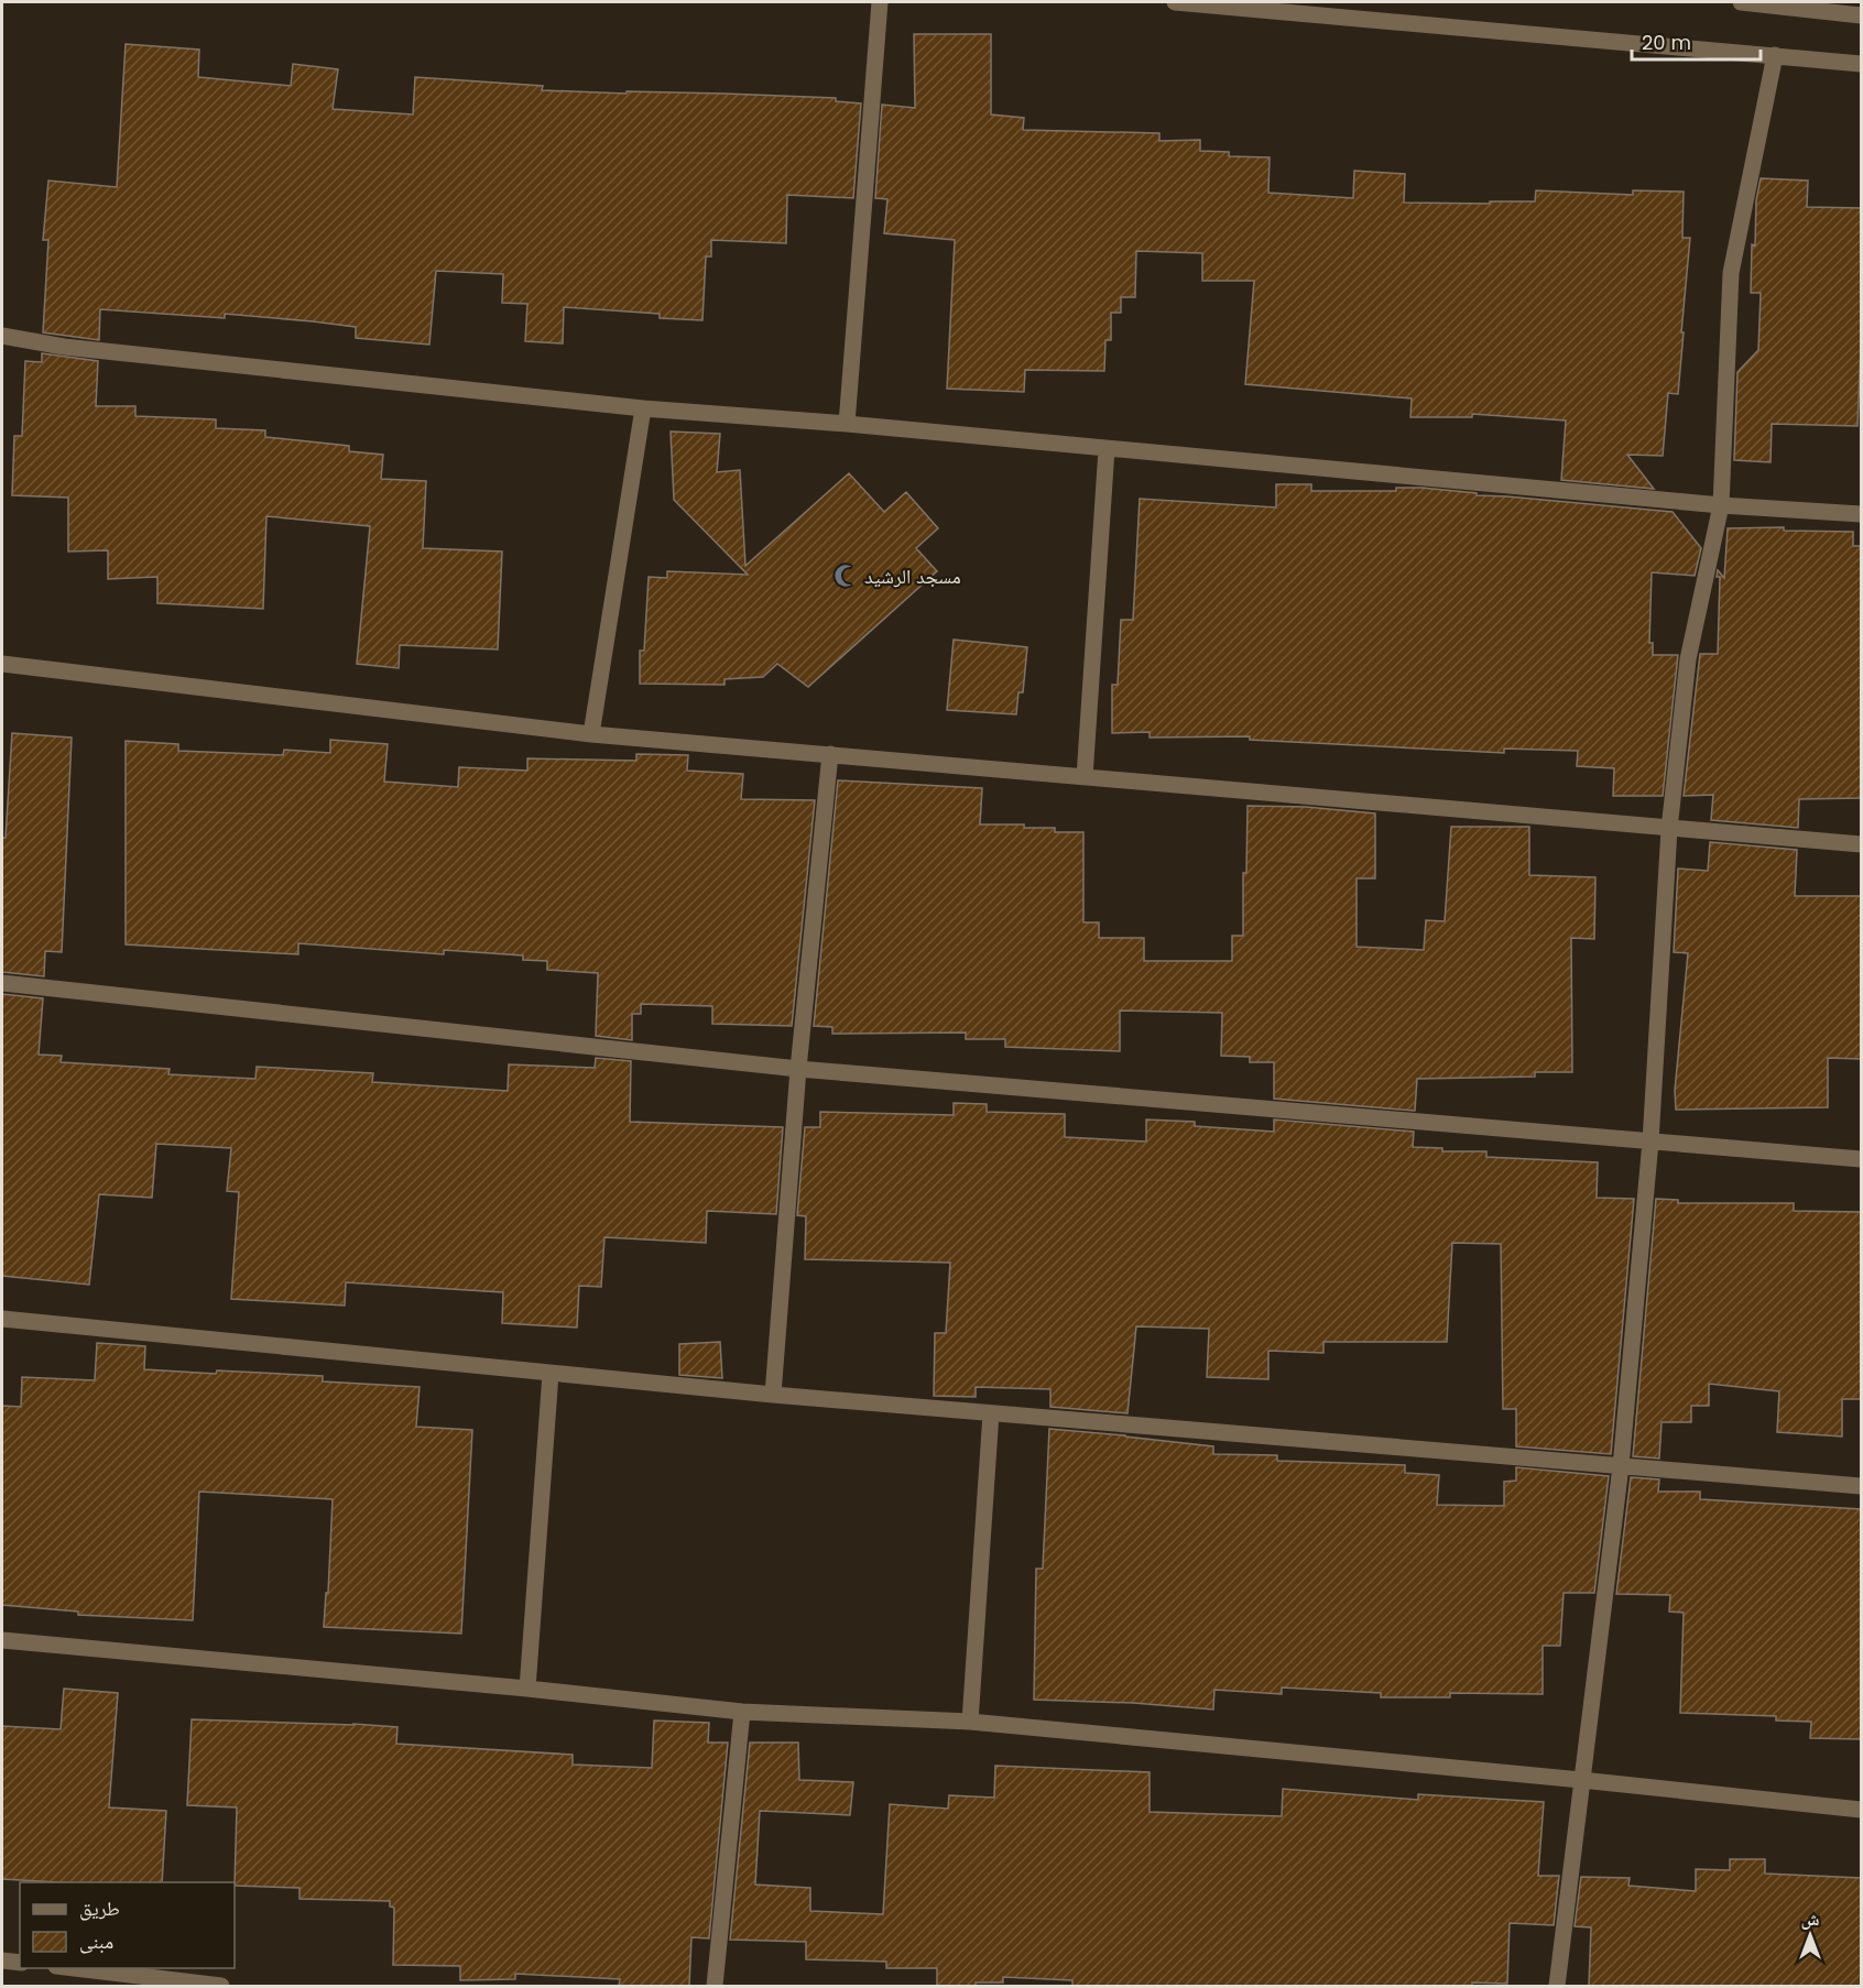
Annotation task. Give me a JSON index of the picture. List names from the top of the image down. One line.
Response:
{"places":{"mosque":["مسجد الرشيد"]},"legend":["طريق","مبنى"],"scale_bar":"20 m","north":"top"}
